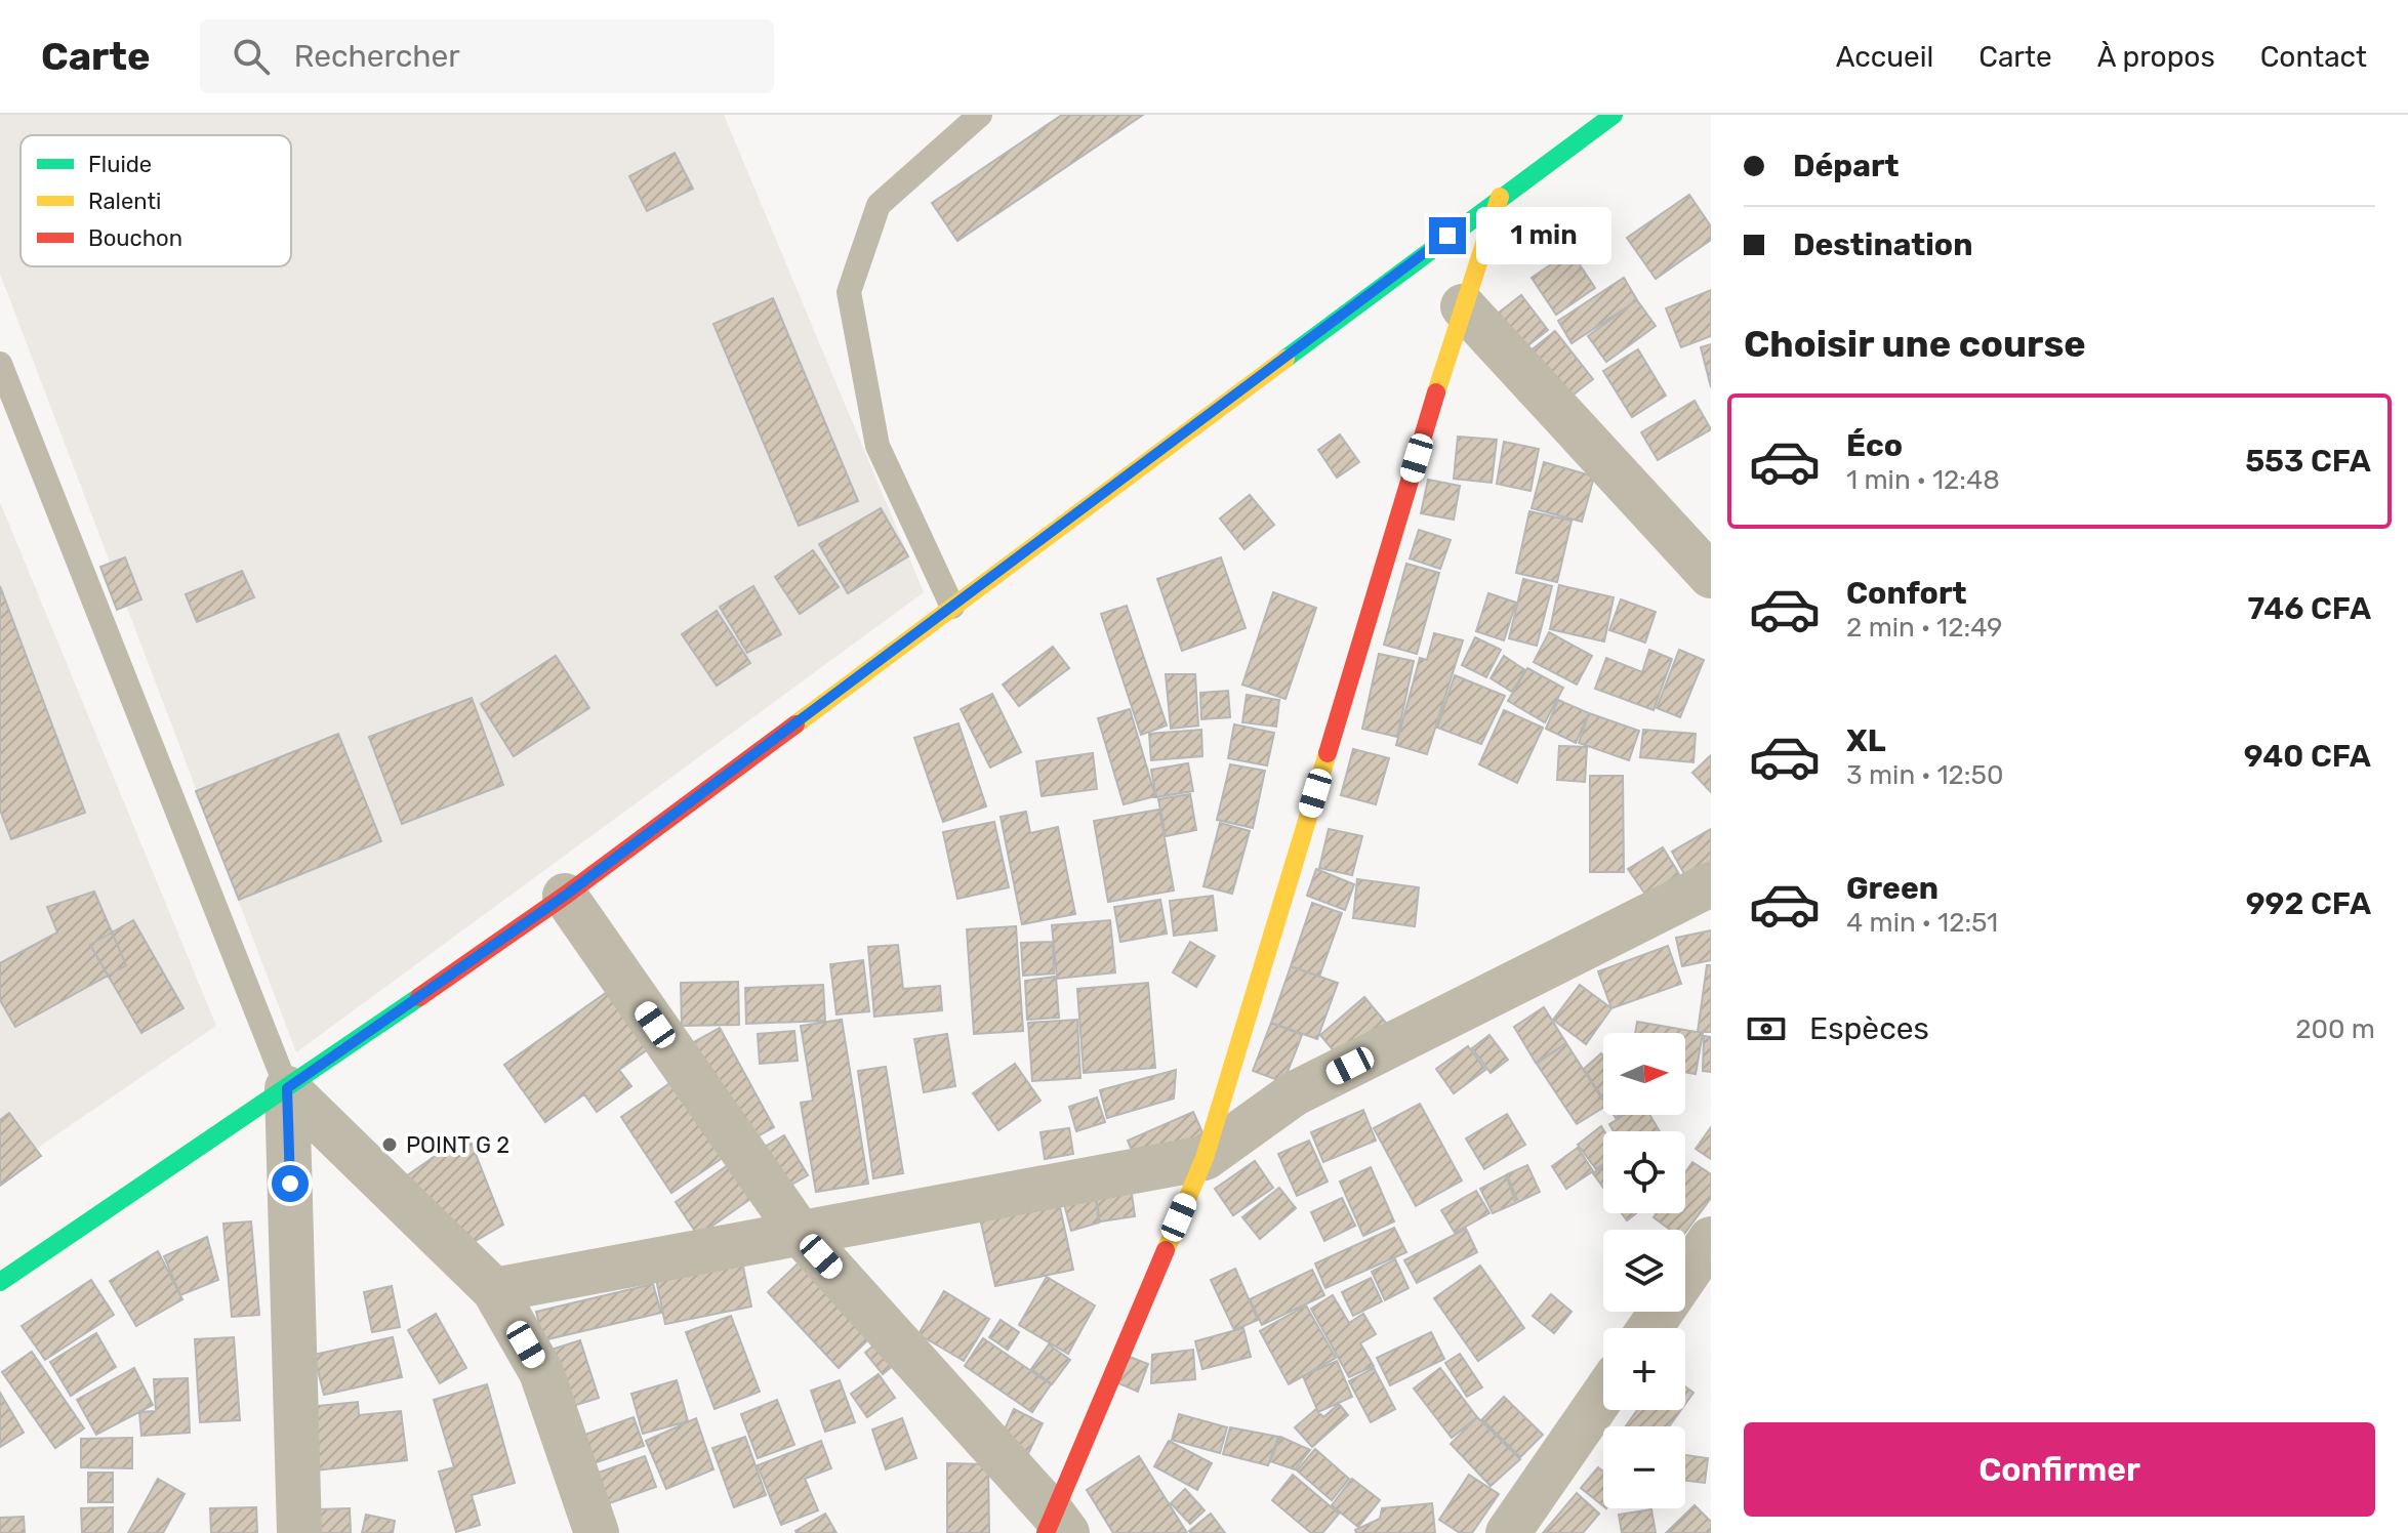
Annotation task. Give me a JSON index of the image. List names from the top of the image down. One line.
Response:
{"places":["POINT G 2"],"legend":["Fluide","Ralenti","Bouchon"],"north":"right","page":{"header":"Carte","search":"Rechercher","nav":["Accueil","Carte","À propos","Contact"],"banner":["Départ","Destination"],"bubble":"1 min","heading":"Choisir une course","list":[{"name":"Éco","note":"1 min · 12:48","value":"553 CFA"},{"name":"Confort","note":"2 min · 12:49","value":"746 CFA"},{"name":"XL","note":"3 min · 12:50","value":"940 CFA"},{"name":"Green","note":"4 min · 12:51","value":"992 CFA"}],"pay":["Espèces","200 m"],"map_buttons":["+","−"],"buttons":"Confirmer"}}
